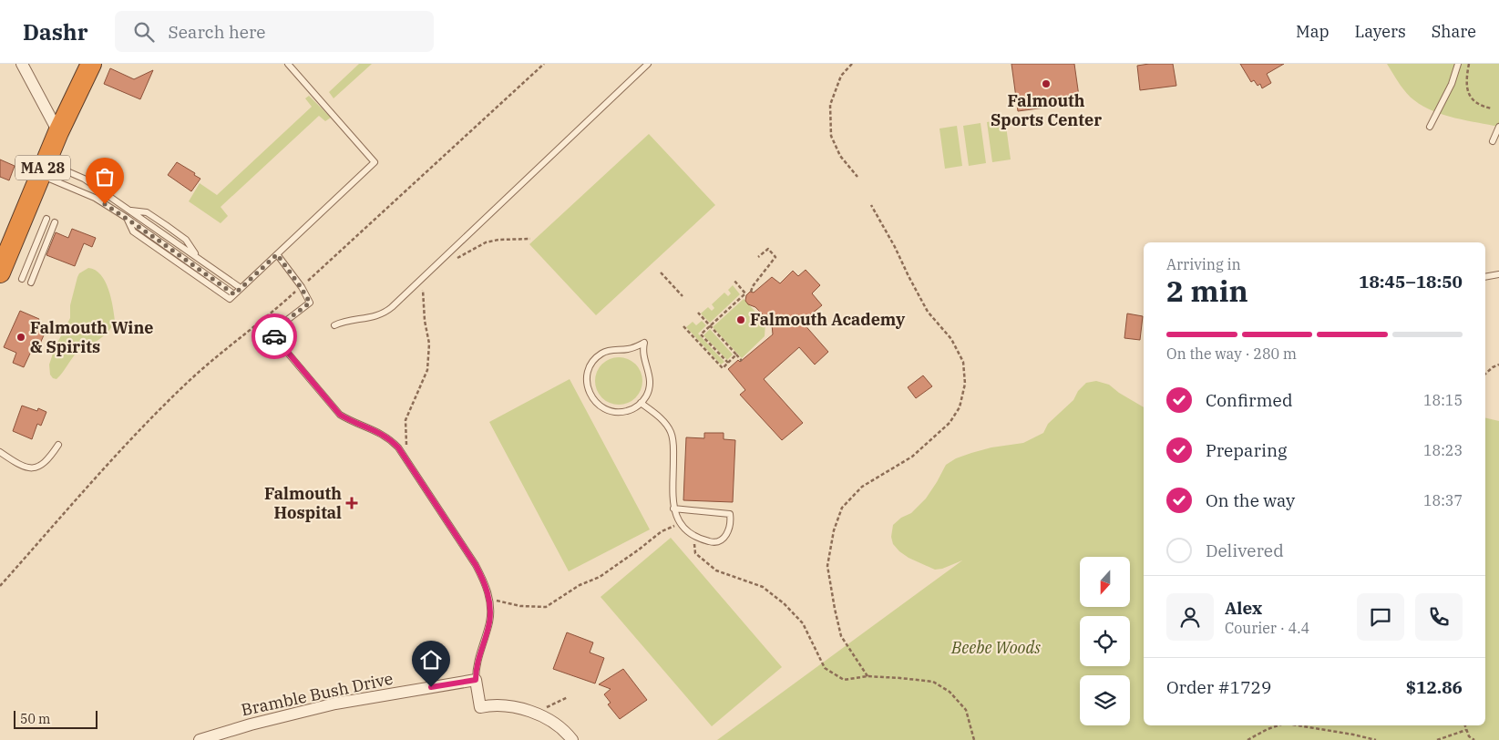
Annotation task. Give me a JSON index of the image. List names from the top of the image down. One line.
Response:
{"streets":{"highway":["MA 28"],"street":["Bramble Bush Drive"]},"parks":["Beebe Woods"],"places":{"other":["Falmouth Sports Center","Falmouth Academy","Falmouth Wine & Spirits"],"health":["Falmouth Hospital"]},"scale_bar":"50 m","north":"bottom","page":{"header":"Dashr","search":"Search here","nav":["Map","Layers","Share"],"heading":["2 min","Arriving in","18:45–18:50"],"panel":["Alex","Courier · 4.4","Order #1729","$12.86"],"bar":"On the way · 280 m","list":[["Confirmed","18:15"],["Preparing","18:23"],["On the way","18:37"],"Delivered"],"scale":"50 m"}}
